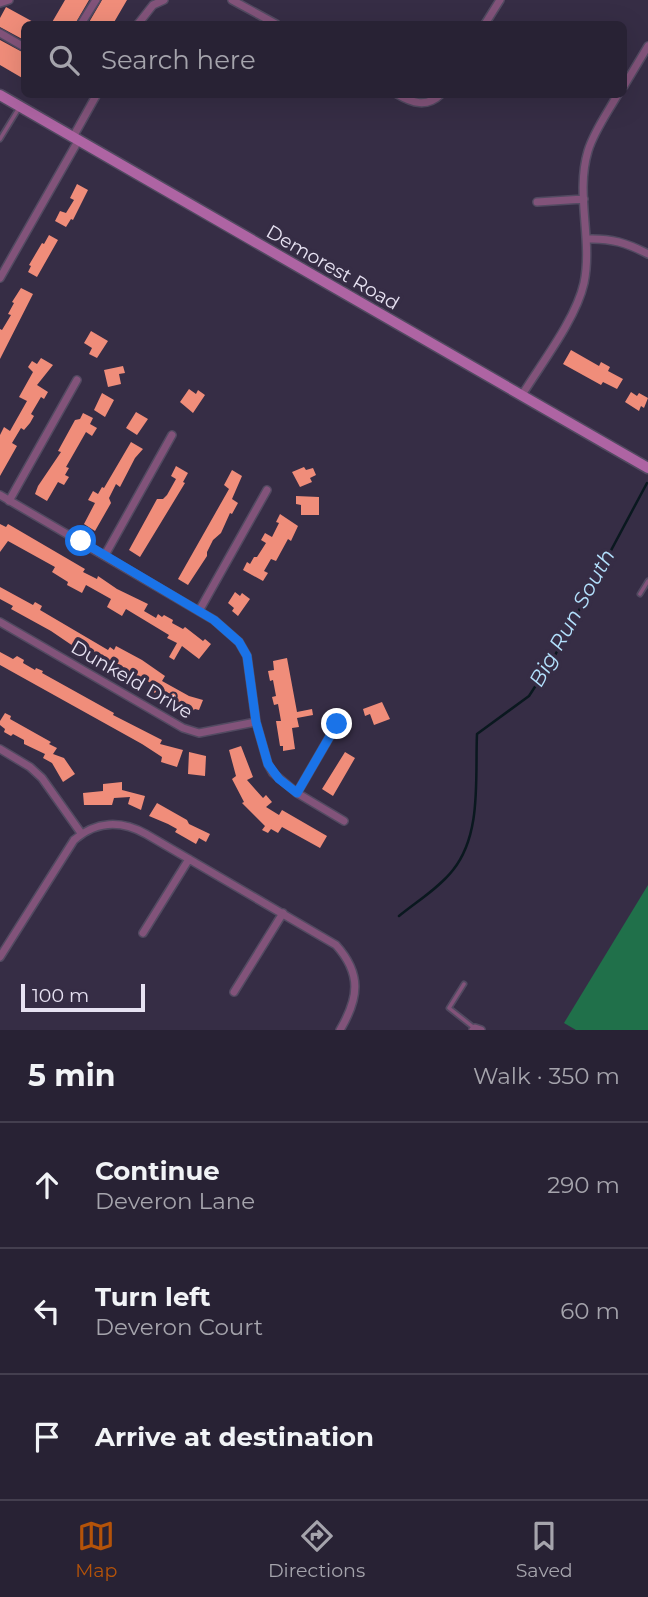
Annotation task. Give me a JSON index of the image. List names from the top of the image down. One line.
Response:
{"streets":{"street":["Demorest Road","Dunkeld Drive"]},"water":["Big Run South"],"scale_bar":"100 m","page":{"search":"Search here","scale":"100 m","heading":["5 min","Walk · 350 m"],"list":[["Continue","Deveron Lane","290 m"],["Turn left","Deveron Court","60 m"],"Arrive at destination"],"nav":["Map","Directions","Saved"]}}
